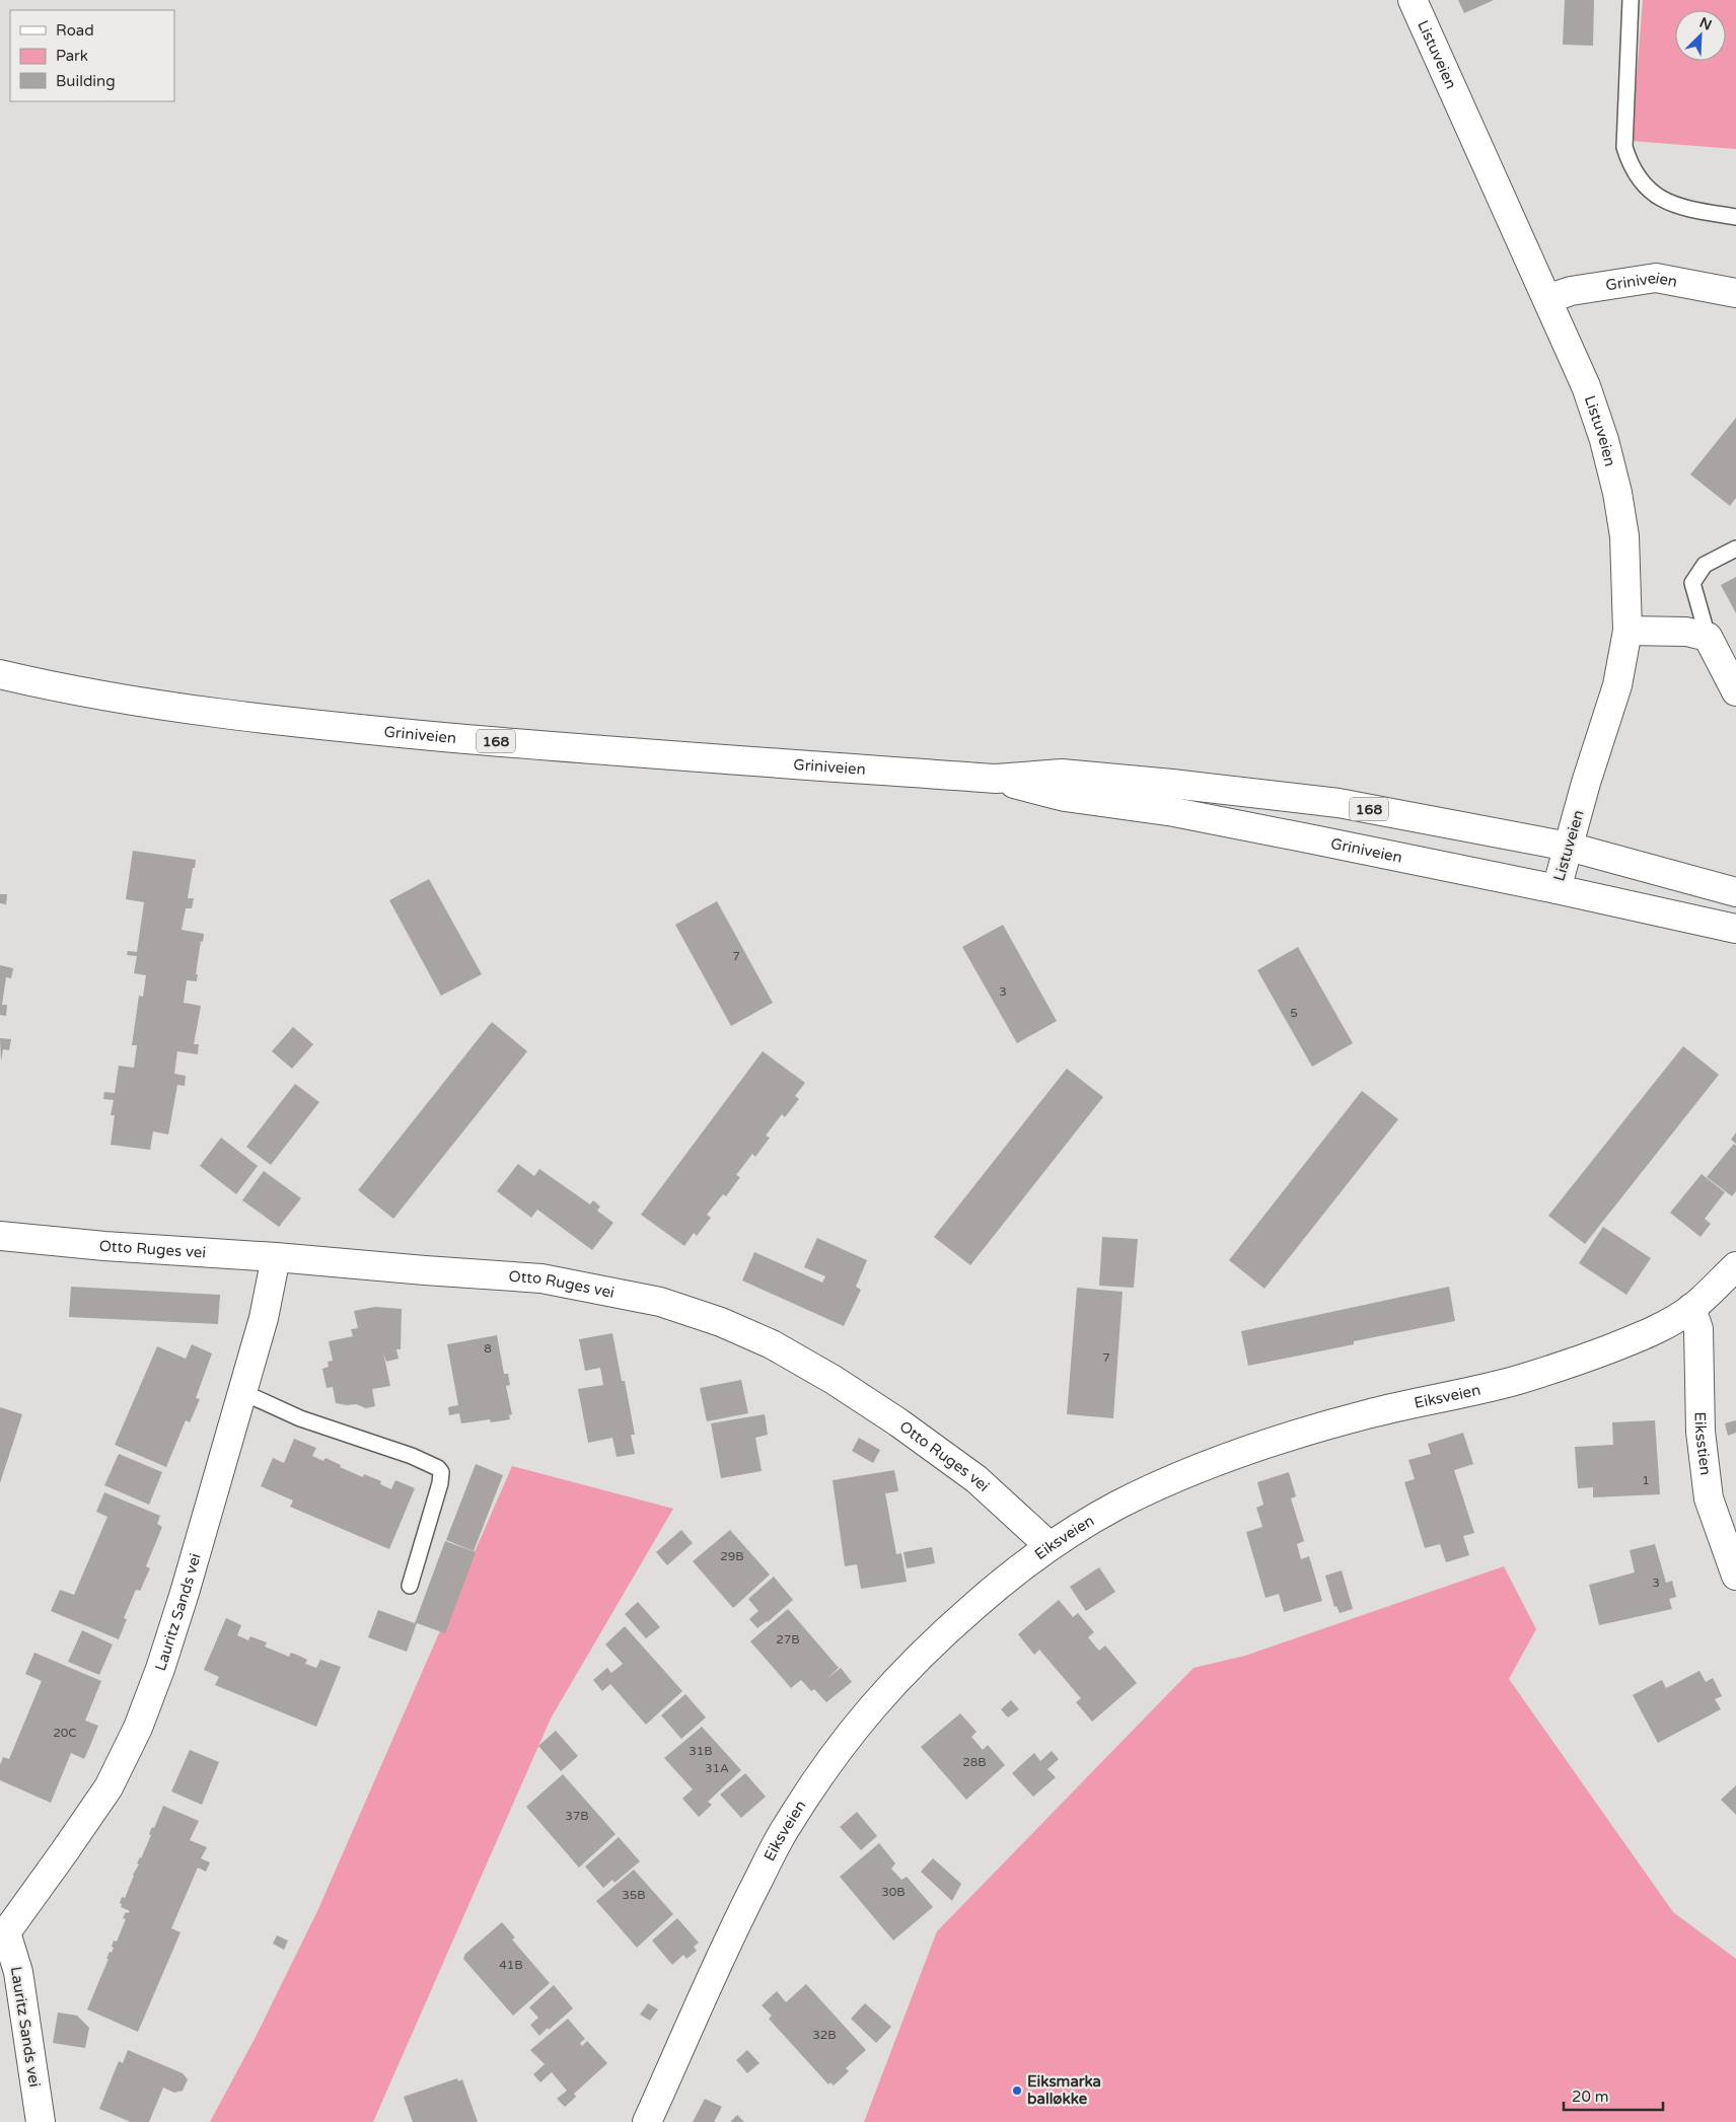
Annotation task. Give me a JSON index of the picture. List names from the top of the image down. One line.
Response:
{"streets":{"street":["Listuveien","Griniveien","168","Otto Ruges vei","Eiksveien","Eiksstien","Lauritz Sands vei"]},"crossings":[["Listuveien","Griniveien"],["Otto Ruges vei","Eiksveien"],["Otto Ruges vei","Lauritz Sands vei"],["Eiksveien","Eiksstien"]],"places":["Eiksmarka balløkke"],"house_numbers":["7","3","5","8","7","1","29B","3","27B","20C","31B","28B","31A","37B","30B","35B","41B","32B"],"legend":["Road","Park","Building"],"scale_bar":"20 m","north":"top right"}
